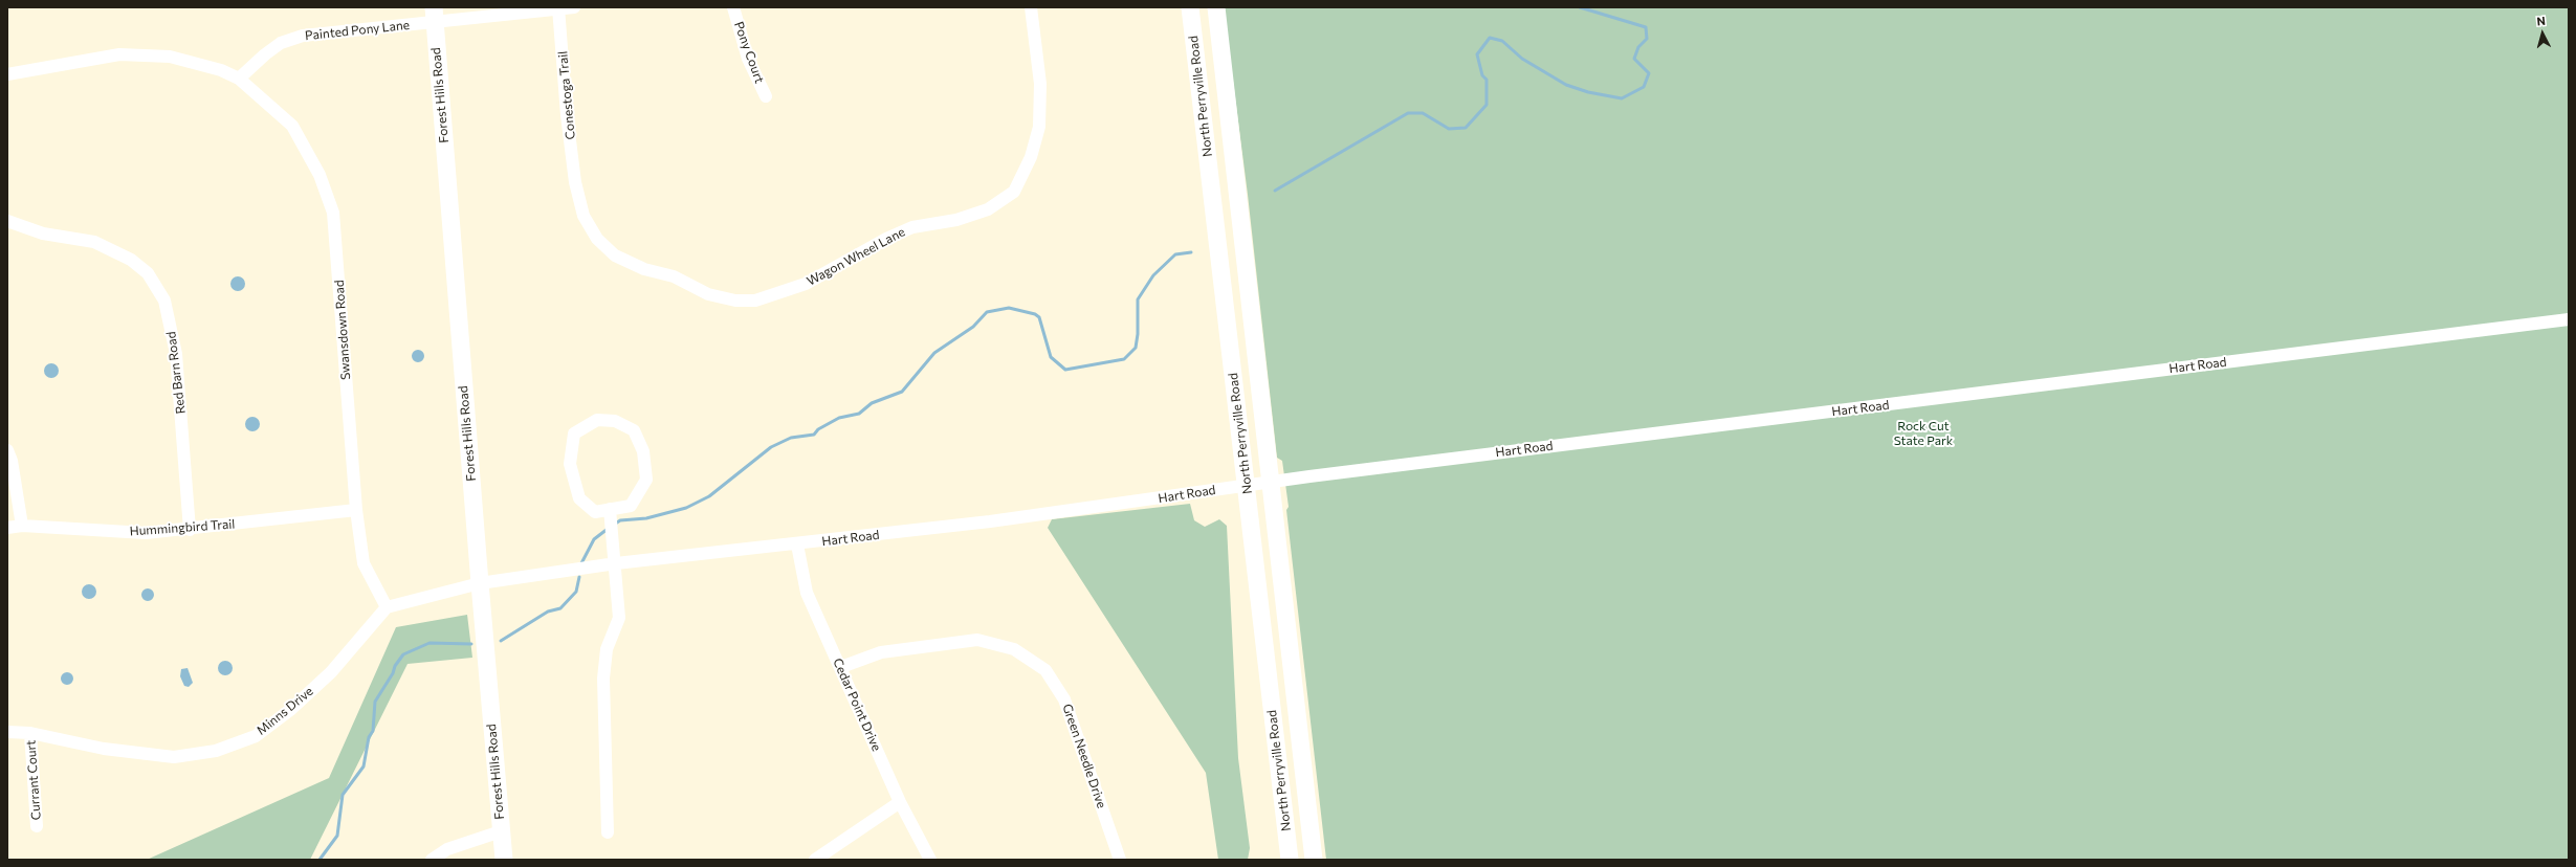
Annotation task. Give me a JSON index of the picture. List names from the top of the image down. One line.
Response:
{"streets":{"main road":["Forest Hills Road","North Perryville Road"],"street":["Painted Pony Lane","Pony Court","Conestoga Trail","Wagon Wheel Lane","Swansdown Road","Hart Road","Red Barn Road","Hummingbird Trail","Cedar Point Drive","Minns Drive","Green Needle Drive","Currant Court"]},"crossings":[["Painted Pony Lane","Forest Hills Road"],["Painted Pony Lane","Conestoga Trail"],["Painted Pony Lane","Swansdown Road"],["Forest Hills Road","Hart Road"],["Conestoga Trail","Wagon Wheel Lane"],["North Perryville Road","Hart Road"],["Swansdown Road","Hummingbird Trail"],["Swansdown Road","Minns Drive"],["Hart Road","Cedar Point Drive"],["Red Barn Road","Hummingbird Trail"],["Cedar Point Drive","Green Needle Drive"],["Minns Drive","Currant Court"]],"parks":["Rock Cut State Park"],"north":"top"}
